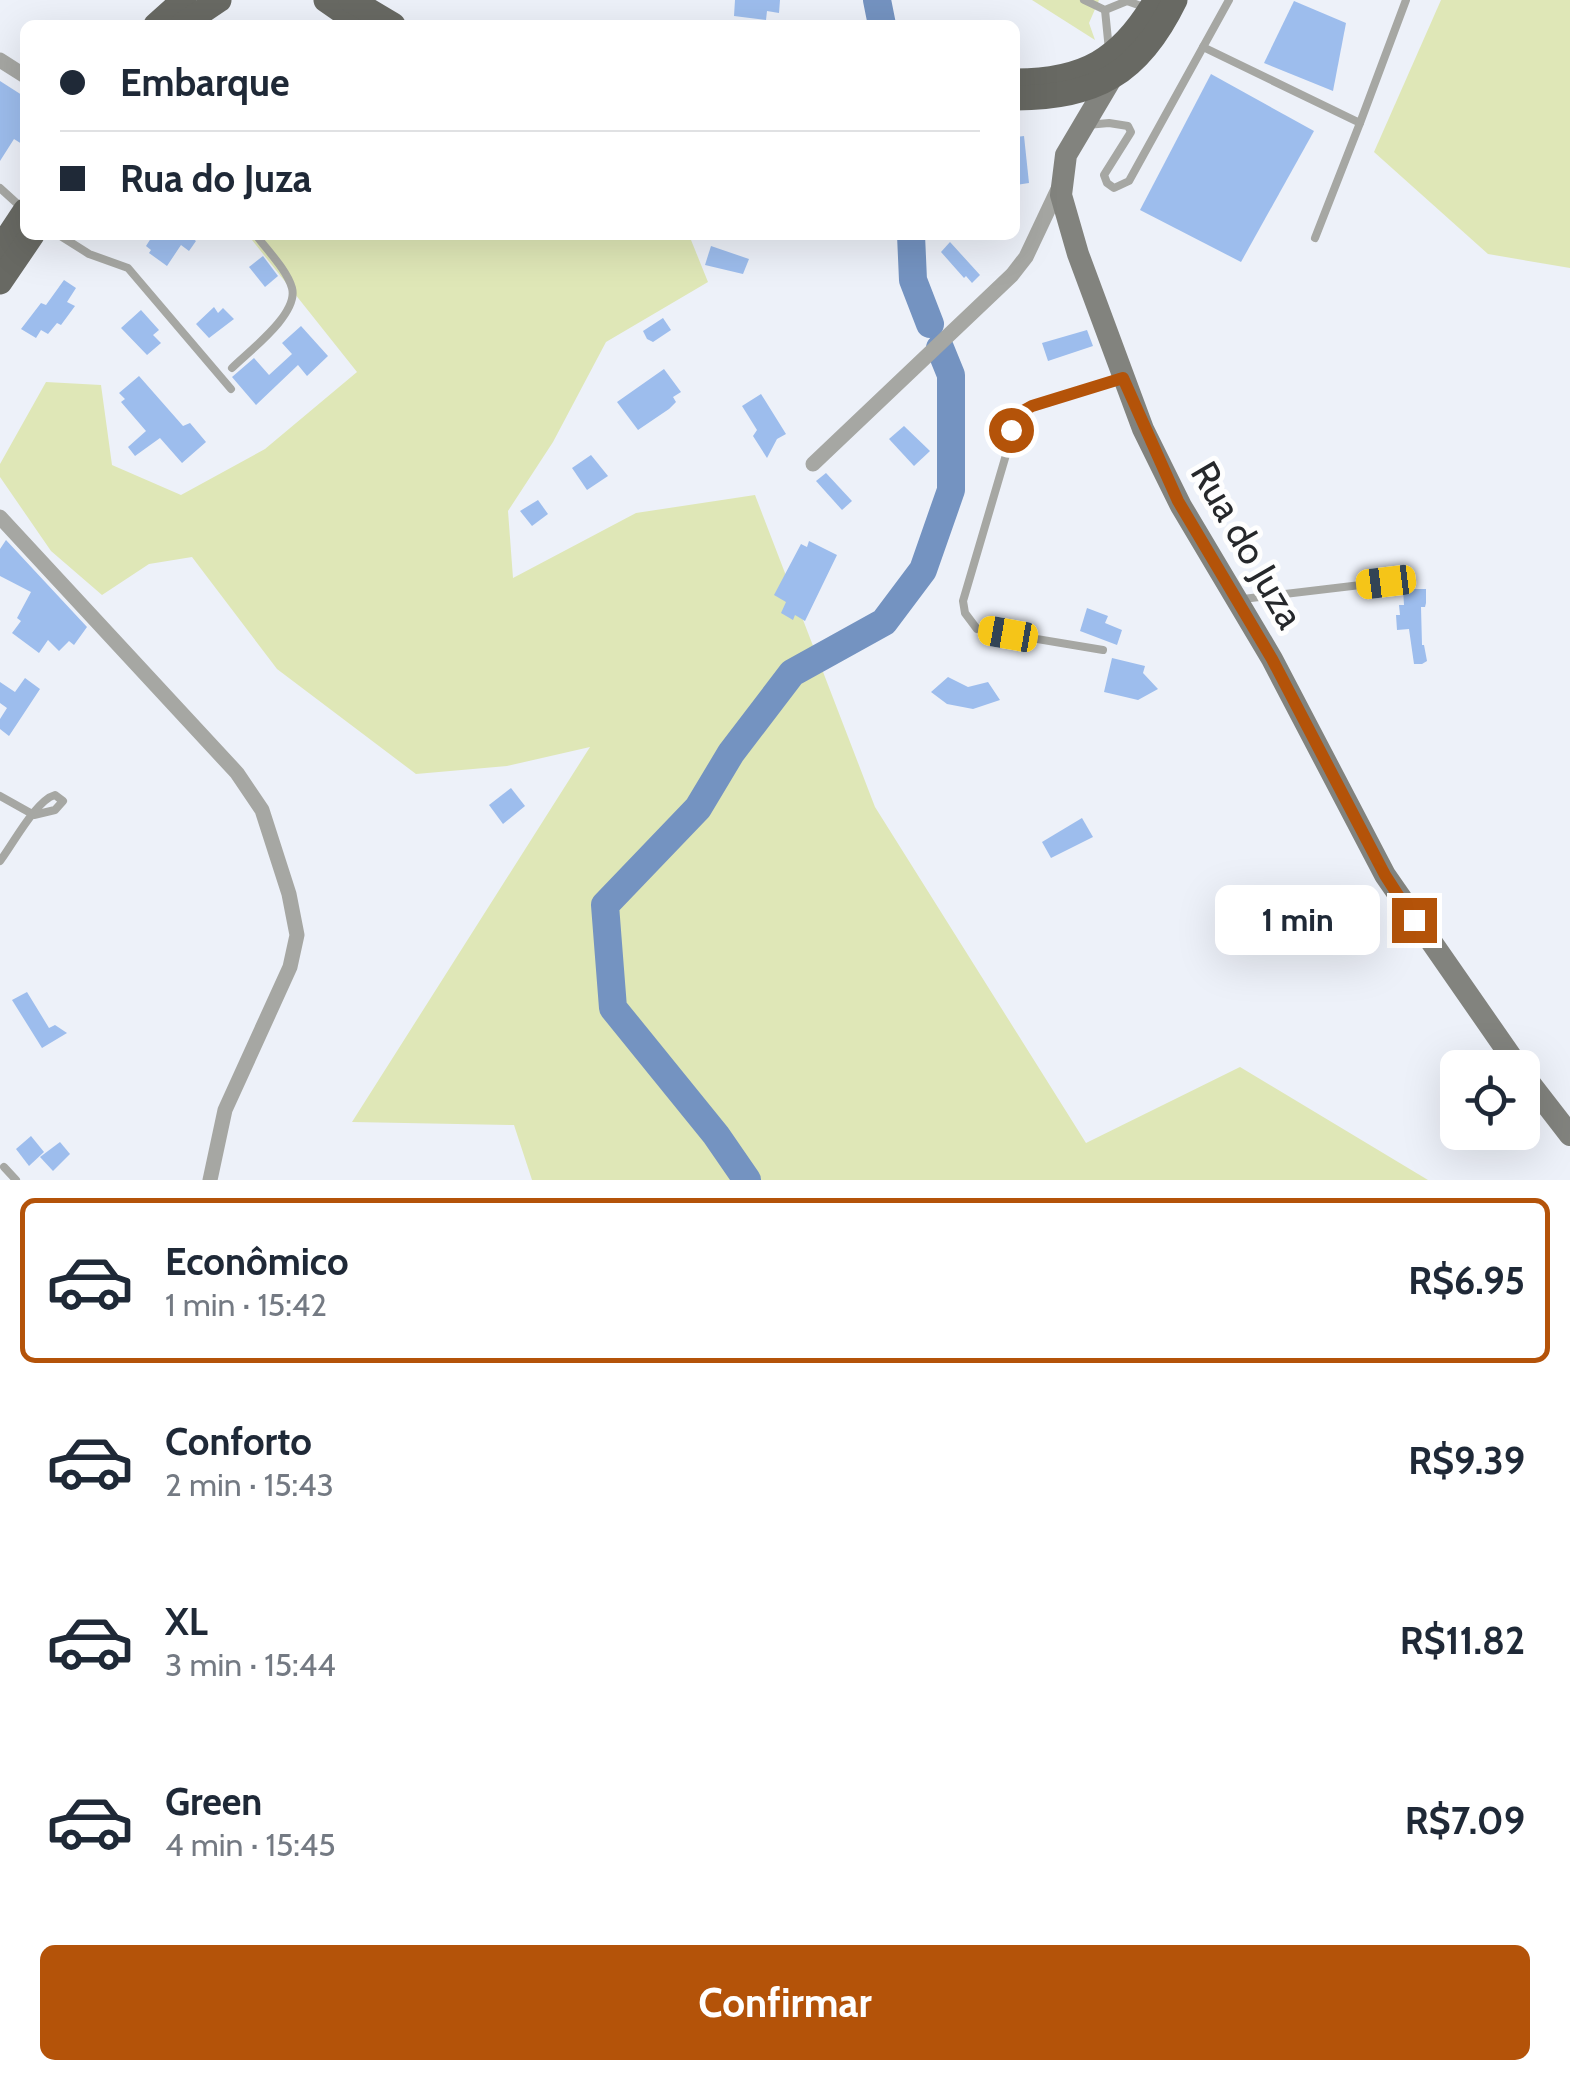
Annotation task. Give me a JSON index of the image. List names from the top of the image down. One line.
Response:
{"streets":{"street":["Rua do Juza"]},"page":{"banner":["Embarque","Rua do Juza"],"bubble":"1 min","list":[{"name":"Econômico","note":"1 min · 15:42","value":"R$6.95"},{"name":"Conforto","note":"2 min · 15:43","value":"R$9.39"},{"name":"XL","note":"3 min · 15:44","value":"R$11.82"},{"name":"Green","note":"4 min · 15:45","value":"R$7.09"}],"buttons":"Confirmar"}}
